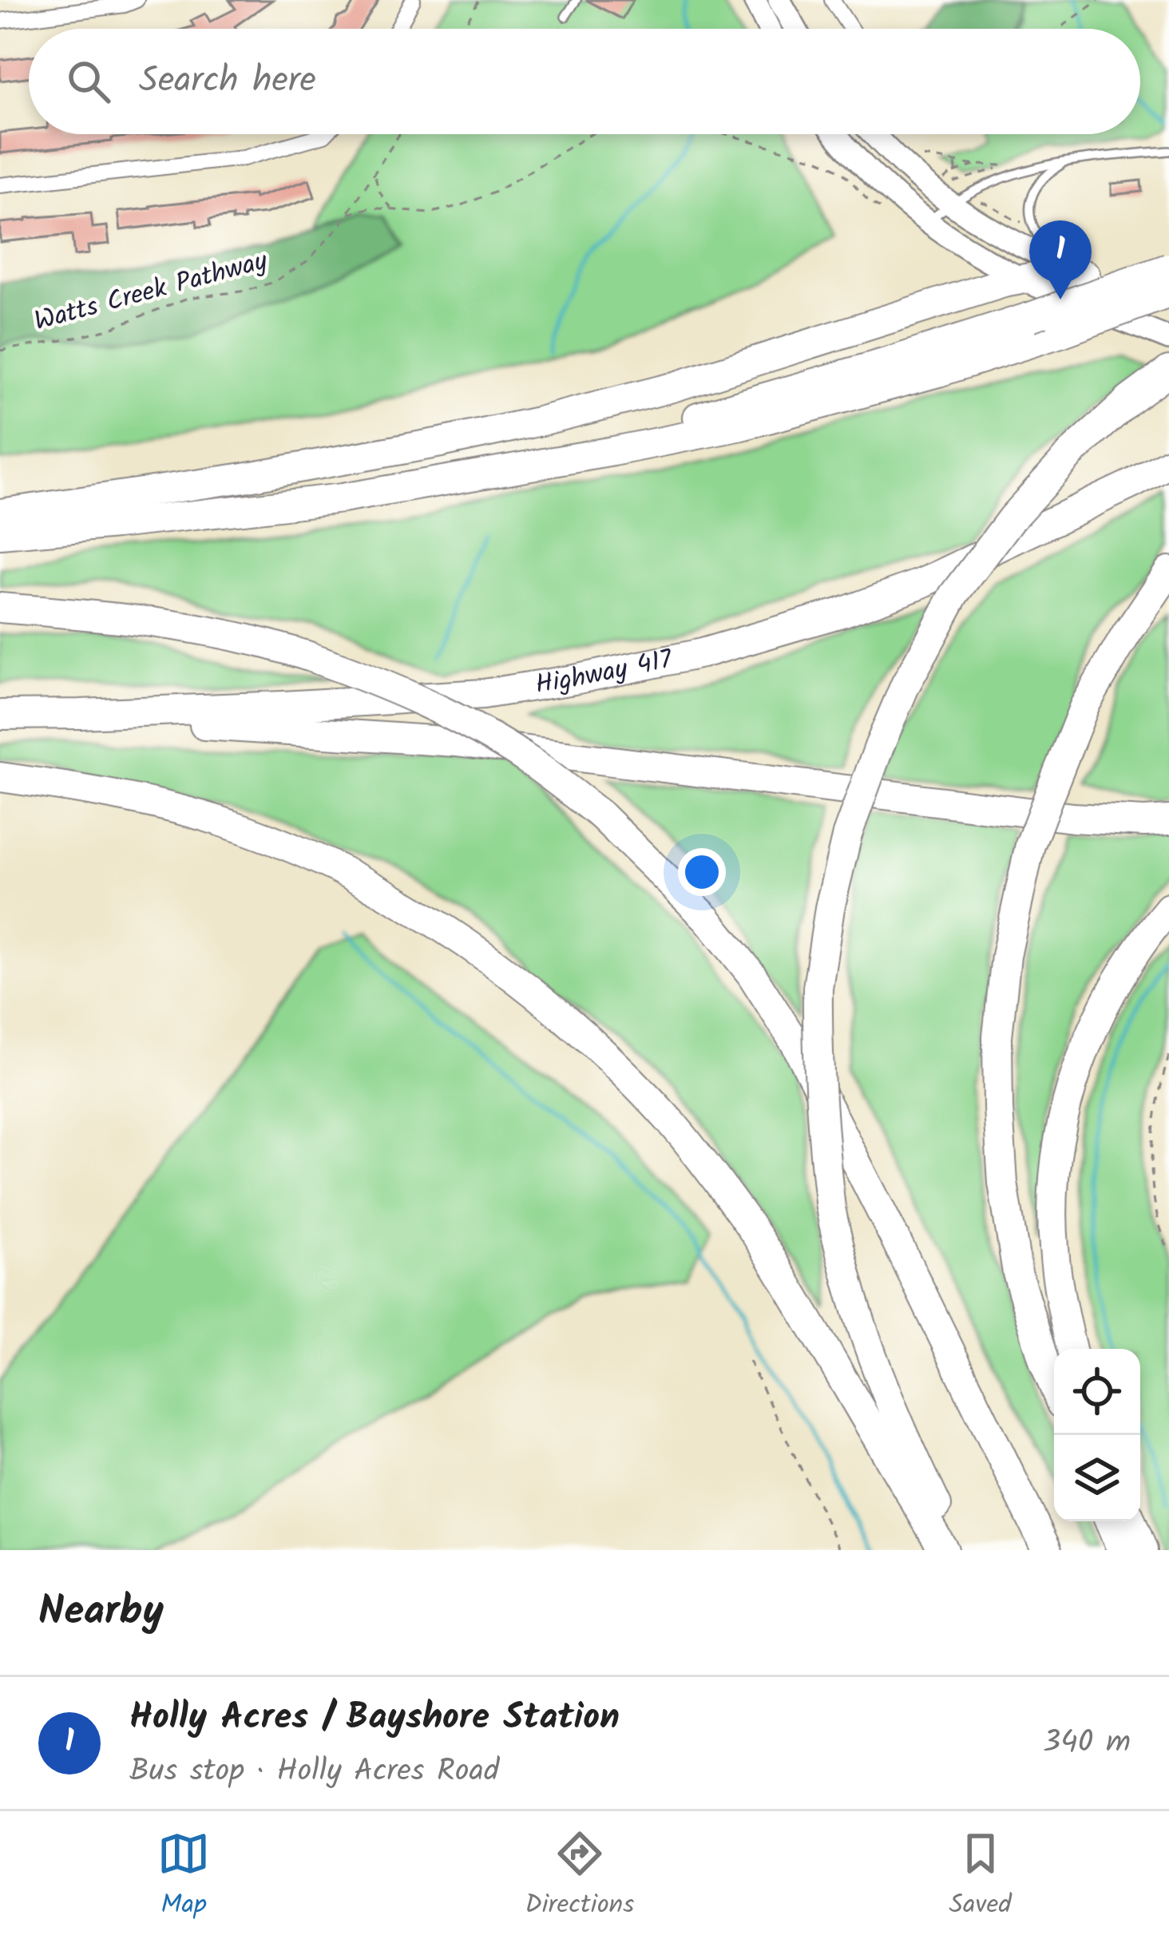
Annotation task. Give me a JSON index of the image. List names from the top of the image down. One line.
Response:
{"streets":{"highway":["Highway 417"],"path":["Watts Creek Pathway"]},"page":{"search":"Search here","pins":"1","heading":"Nearby","list":[{"mark":"1","name":"Holly Acres / Bayshore Station","note":"Bus stop · Holly Acres Road","value":"340 m"}],"nav":["Map","Directions","Saved"]}}
